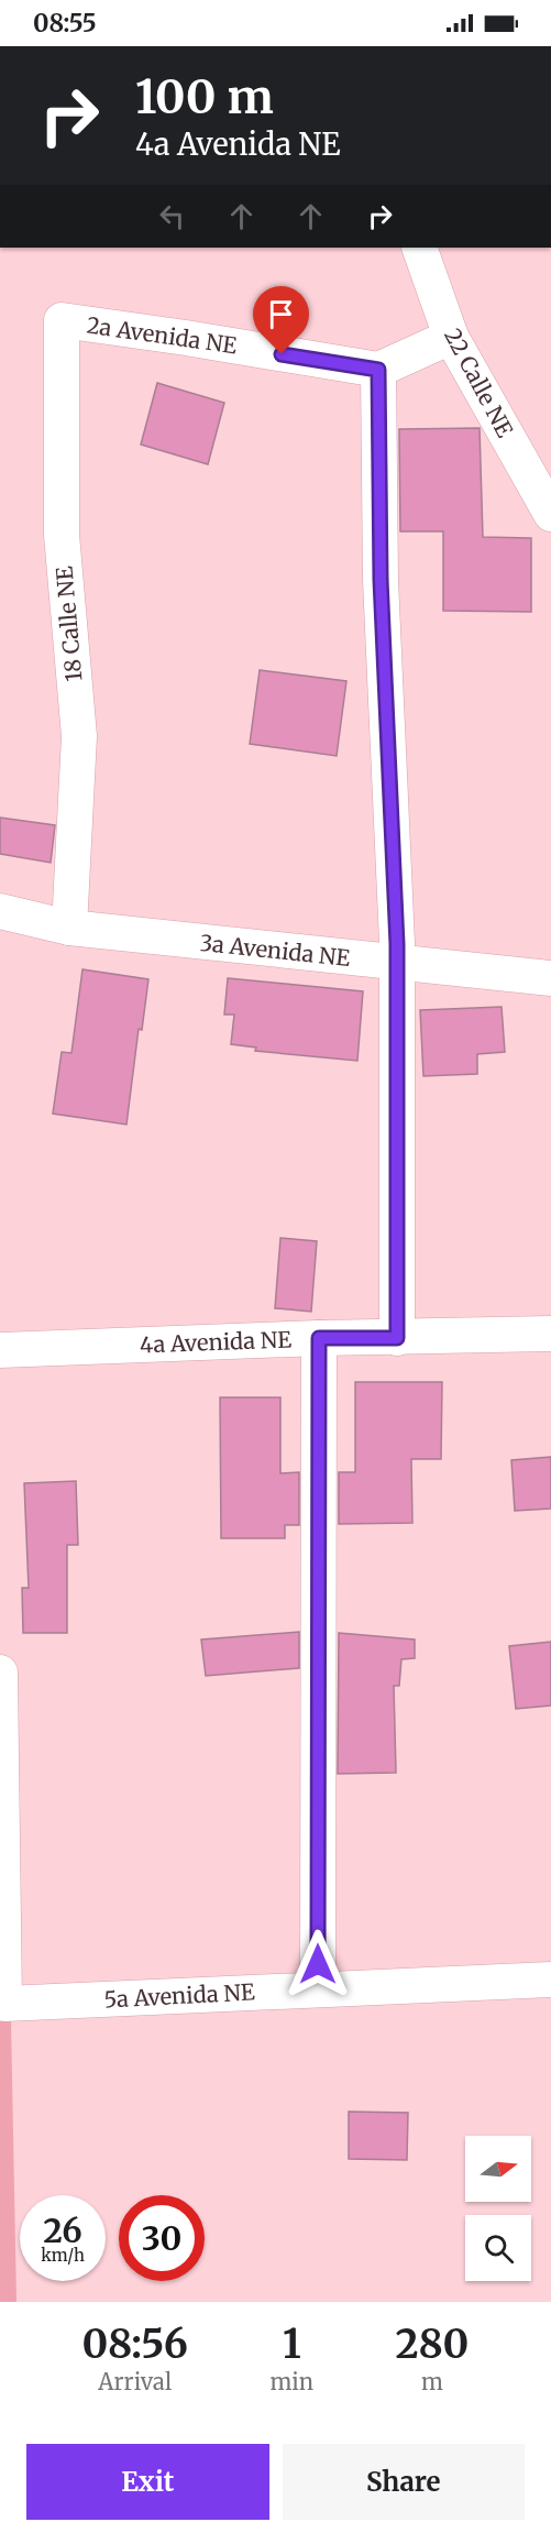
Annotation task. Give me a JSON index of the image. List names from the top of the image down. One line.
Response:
{"streets":{"street":["2a Avenida NE","22 Calle NE","18 Calle NE","3a Avenida NE","4a Avenida NE","5a Avenida NE"]},"crossings":[["2a Avenida NE","18 Calle NE"],["18 Calle NE","3a Avenida NE"]],"north":"right","page":{"status":"08:55","turn":["100 m","4a Avenida NE"],"speed":"26 km/h","limit":"30","eta":["08:56","Arrival","1","min","280","m"],"buttons":["Exit","Share"]}}
